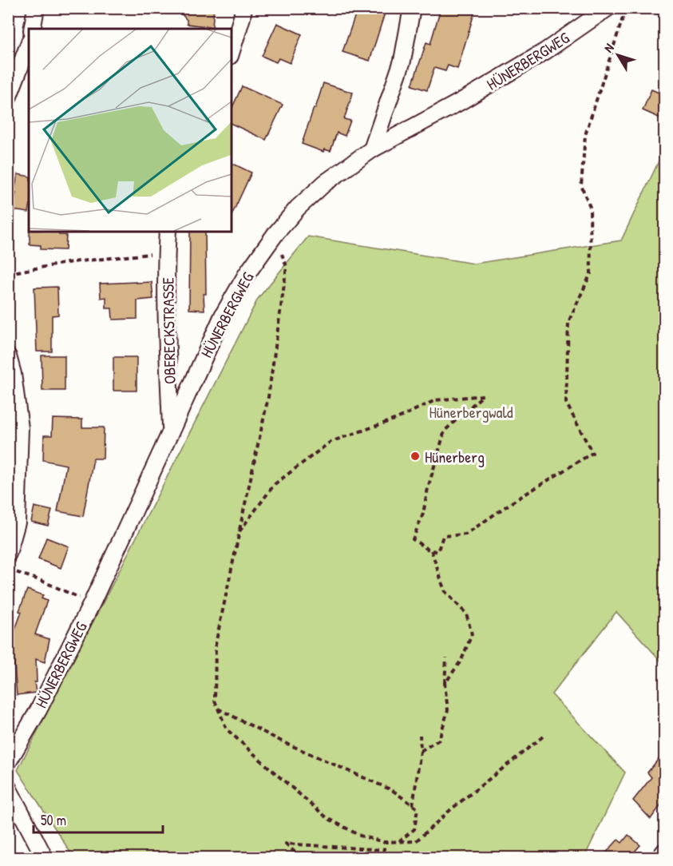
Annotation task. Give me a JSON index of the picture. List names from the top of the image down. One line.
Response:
{"streets":{"street":["HÜNERBERGWEG","OBERECKSTRASSE"]},"crossings":[["HÜNERBERGWEG","OBERECKSTRASSE"]],"parks":["Hünerbergwald"],"places":["Hünerberg"],"scale_bar":"50 m","north":"top left"}
